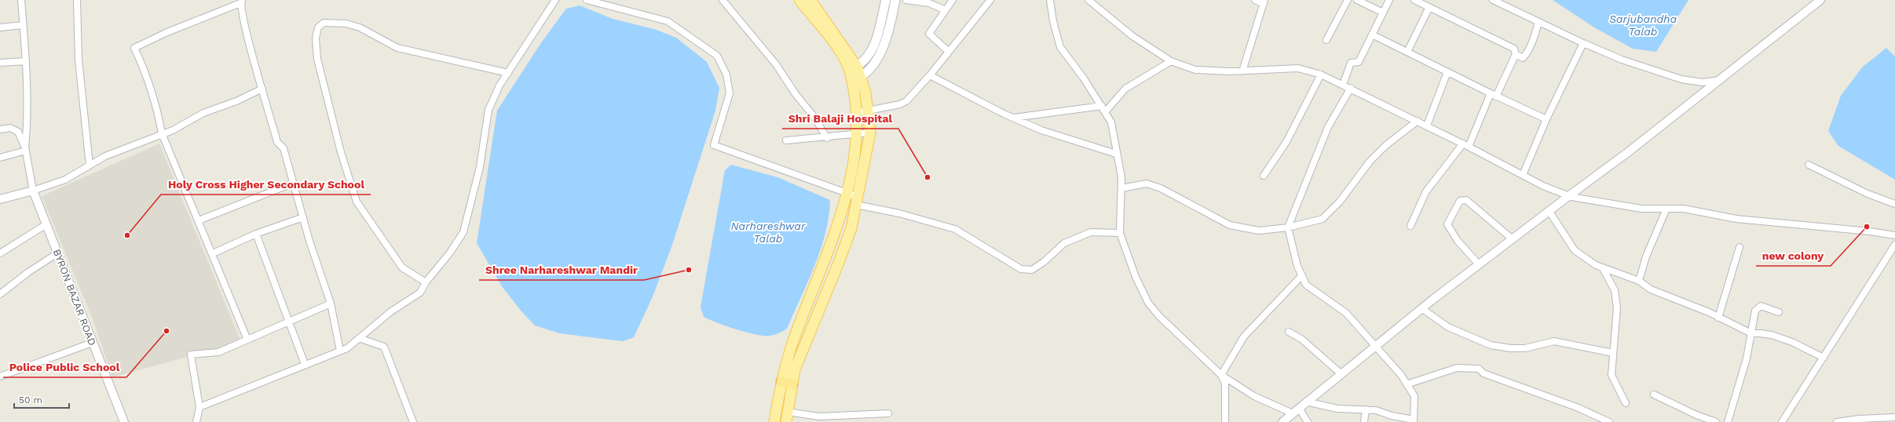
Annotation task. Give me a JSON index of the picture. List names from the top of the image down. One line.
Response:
{"streets":{"street":["BYRON BAZAR ROAD"]},"water":["Sarjubandha Talab","Narhareshwar Talab"],"places":["Shri Balaji Hospital","new colony","Holy Cross Higher Secondary School","Shree Narhareshwar Mandir","Police Public School"],"scale_bar":"50 m"}
